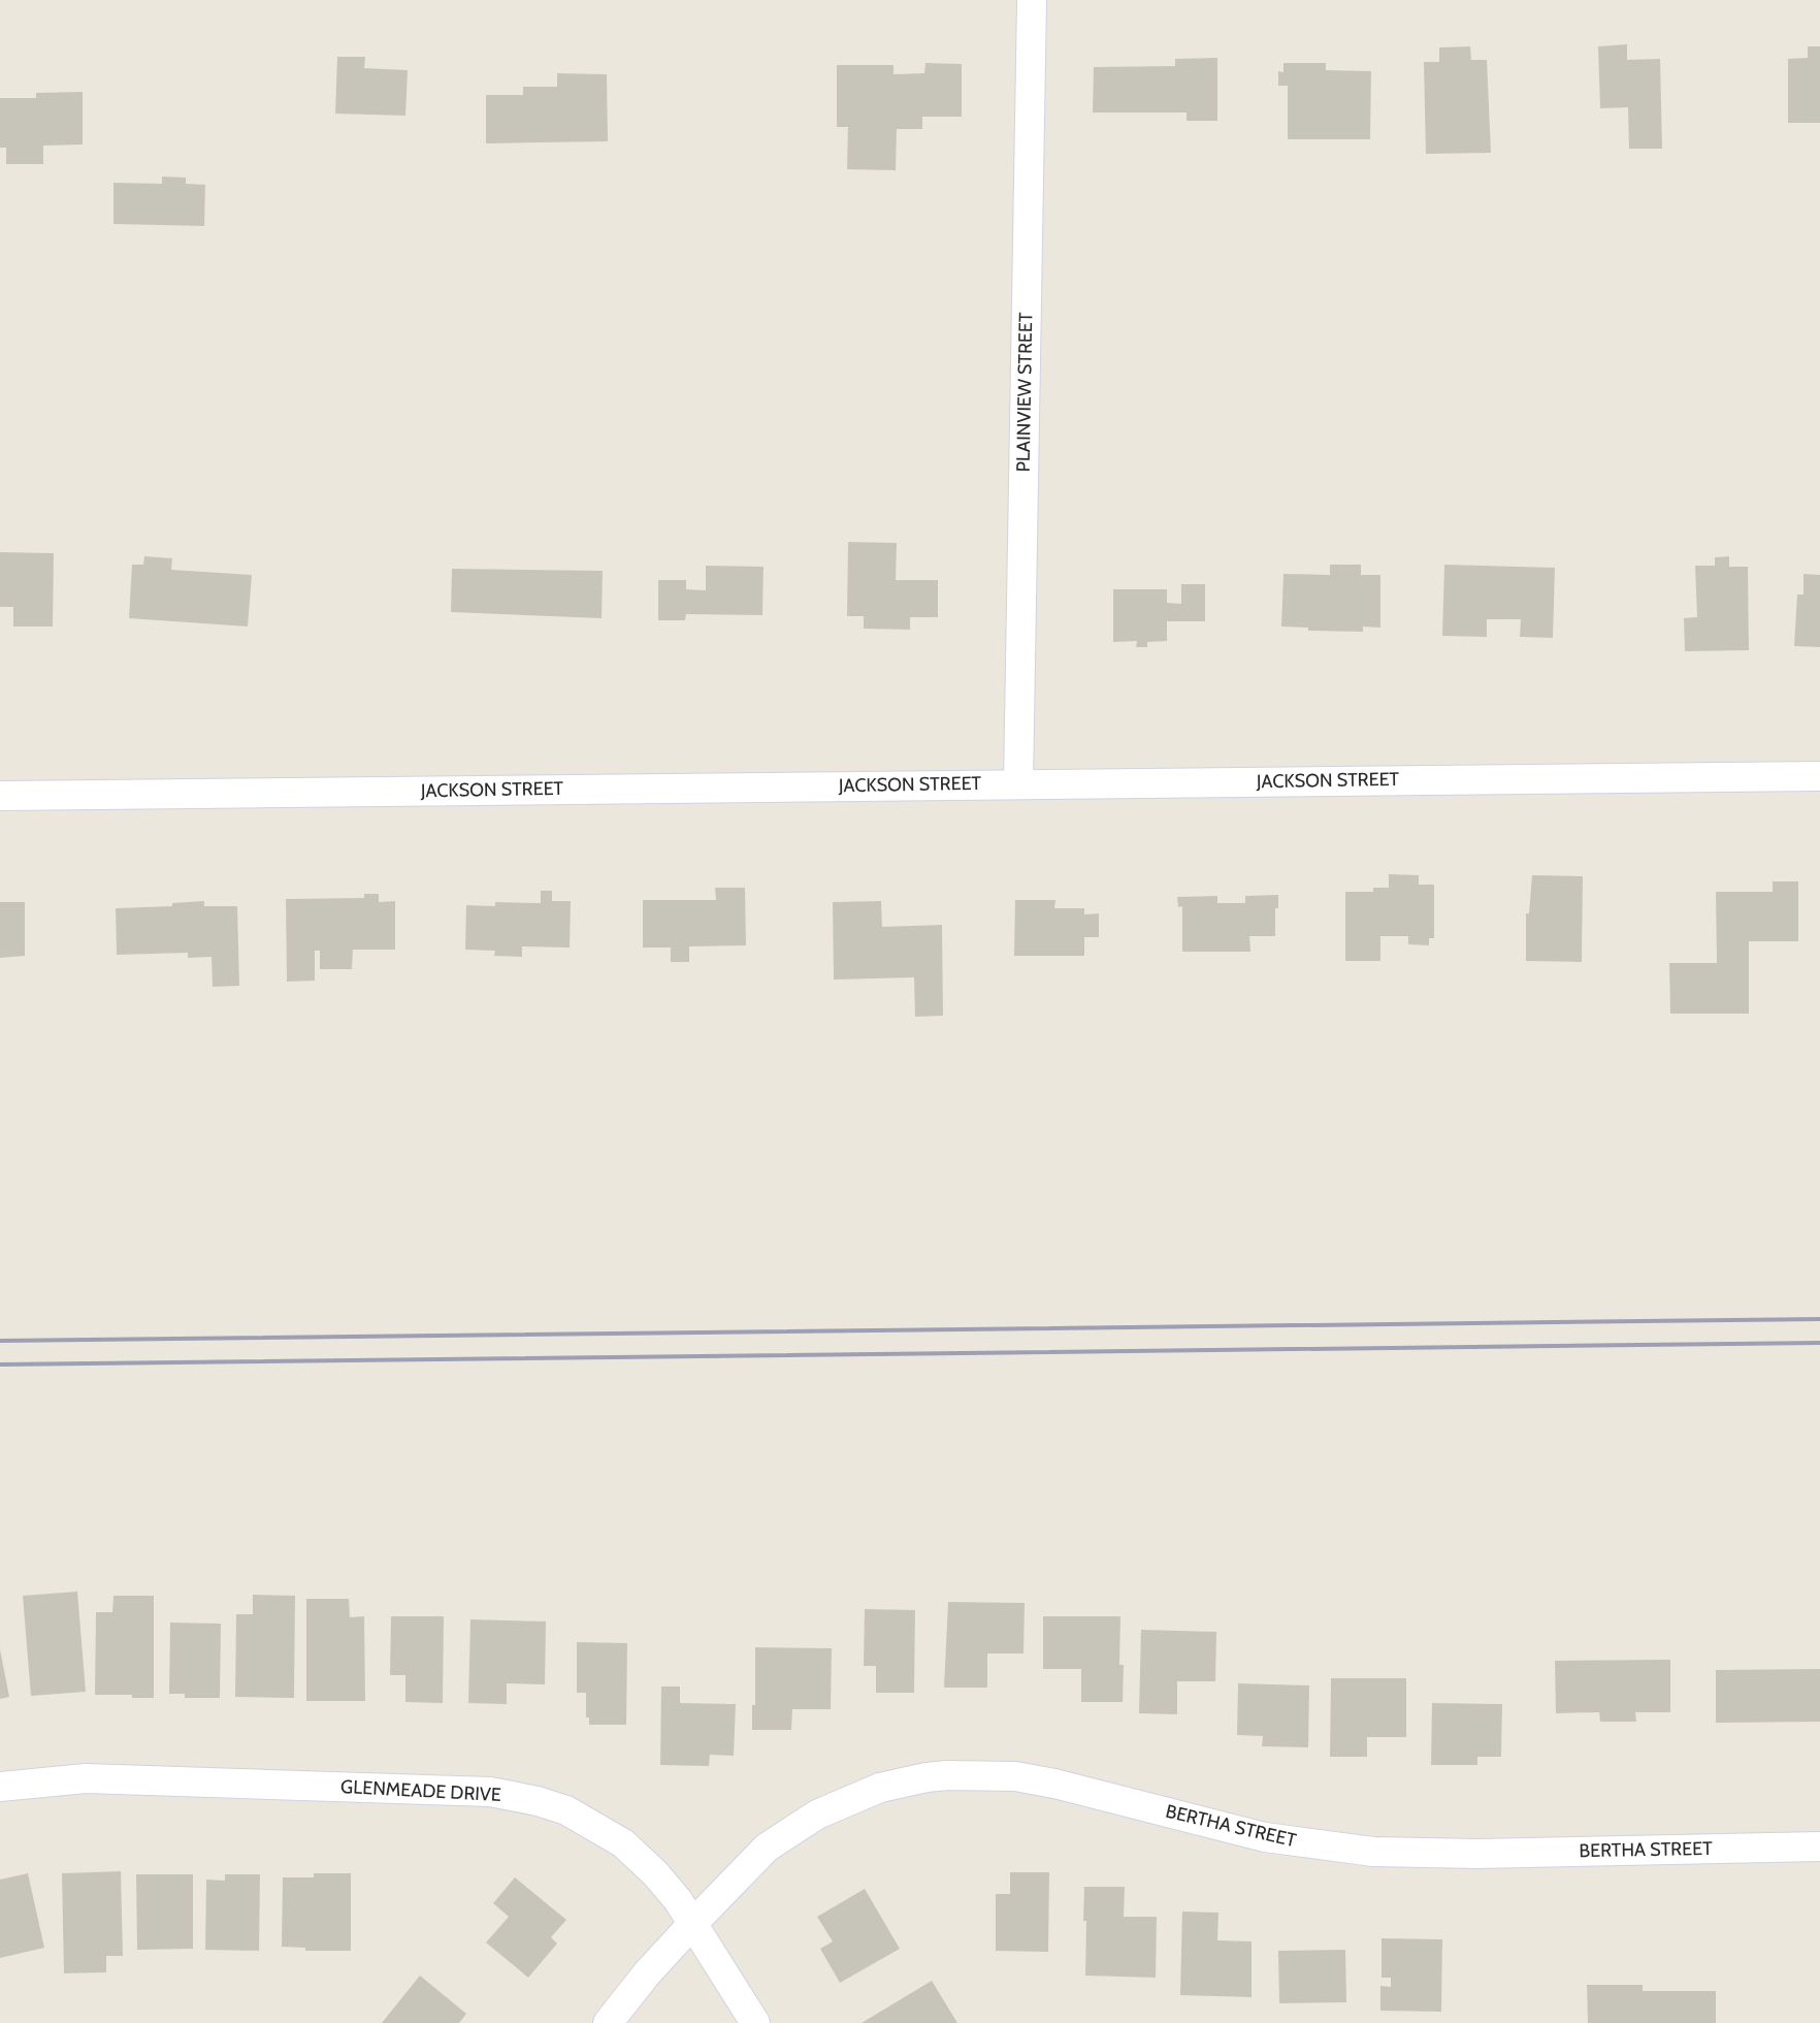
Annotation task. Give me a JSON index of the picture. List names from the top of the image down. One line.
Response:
{"streets":{"street":["PLAINVIEW STREET","JACKSON STREET","GLENMEADE DRIVE","BERTHA STREET"]},"crossings":[["PLAINVIEW STREET","JACKSON STREET"],["GLENMEADE DRIVE","BERTHA STREET"]]}
